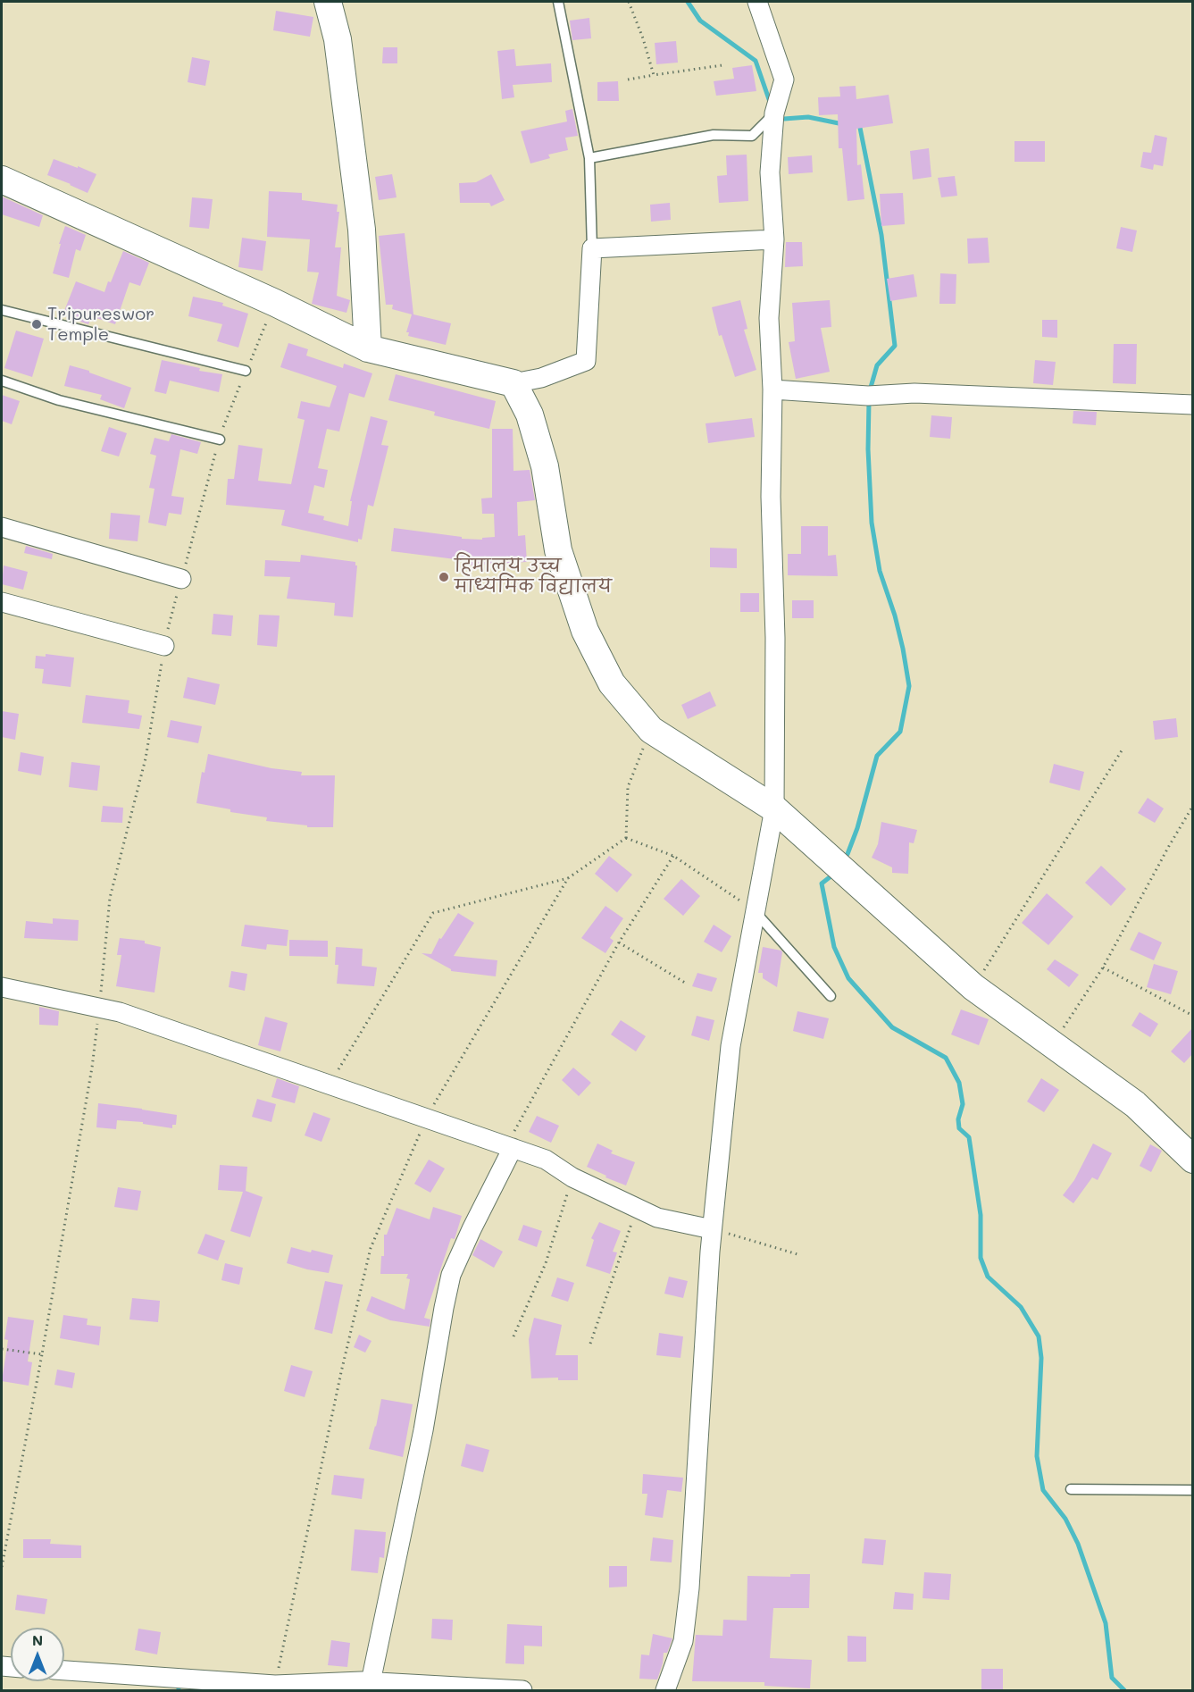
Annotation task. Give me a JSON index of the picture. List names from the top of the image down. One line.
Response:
{"places":["Tripureswor Temple","हिमालय उच्च माध्यमिक विद्यालय"],"north":"top"}
